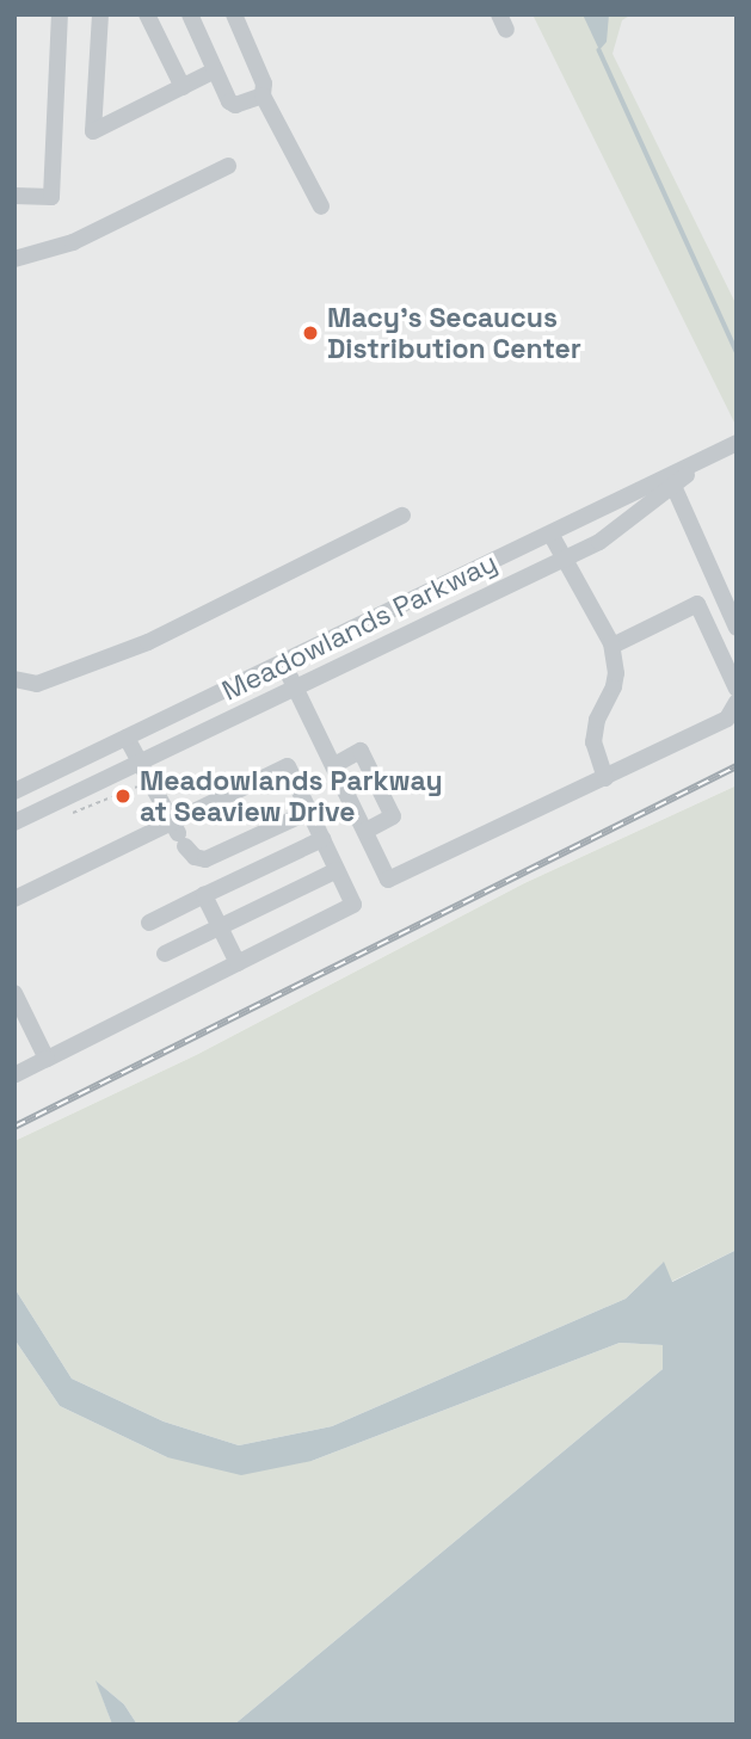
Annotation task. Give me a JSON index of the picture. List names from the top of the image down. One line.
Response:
{"streets":{"street":["Meadowlands Parkway"]},"places":["Macy's Secaucus Distribution Center","Meadowlands Parkway at Seaview Drive"]}
